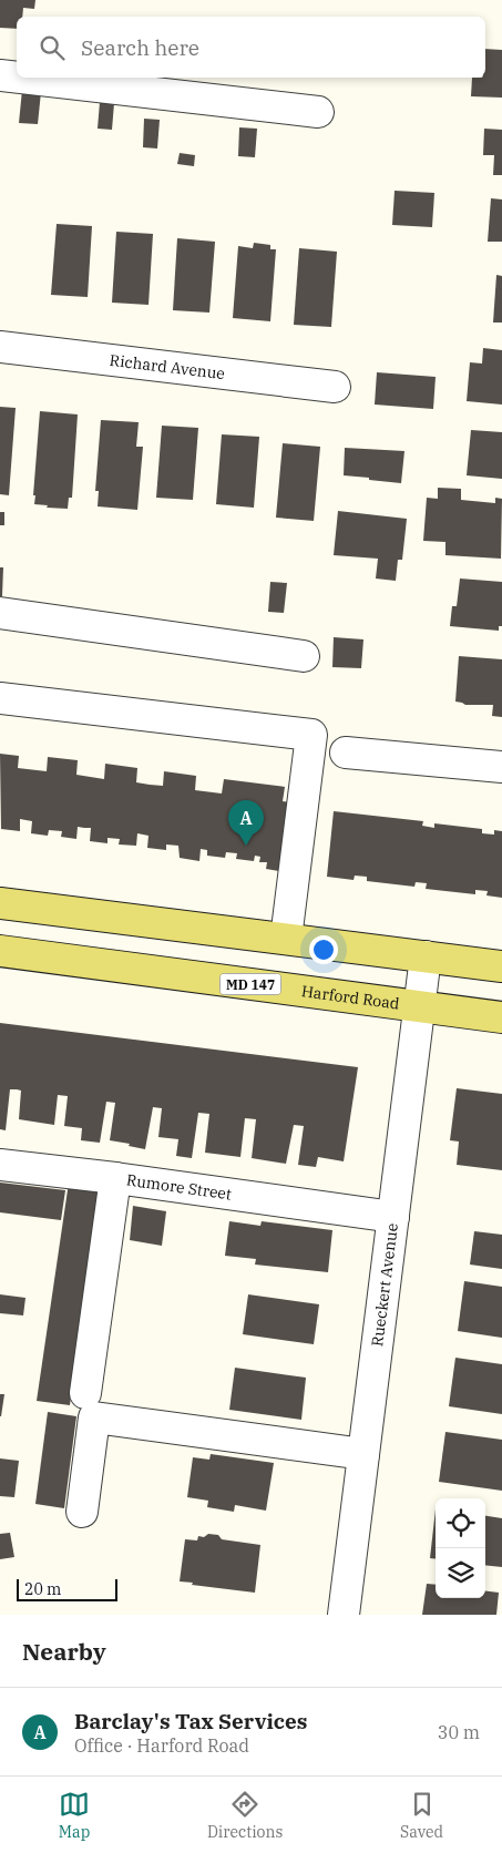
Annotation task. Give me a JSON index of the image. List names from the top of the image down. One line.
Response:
{"streets":{"main road":["MD 147","Harford Road"],"street":["Richard Avenue","Rumore Street","Rueckert Avenue"]},"crossings":[["Harford Road","Rueckert Avenue"],["Rumore Street","Rueckert Avenue"]],"scale_bar":"20 m","page":{"search":"Search here","pins":"A","scale":"20 m","heading":"Nearby","list":[{"mark":"A","name":"Barclay's Tax Services","note":"Office · Harford Road","value":"30 m"}],"nav":["Map","Directions","Saved"]}}
